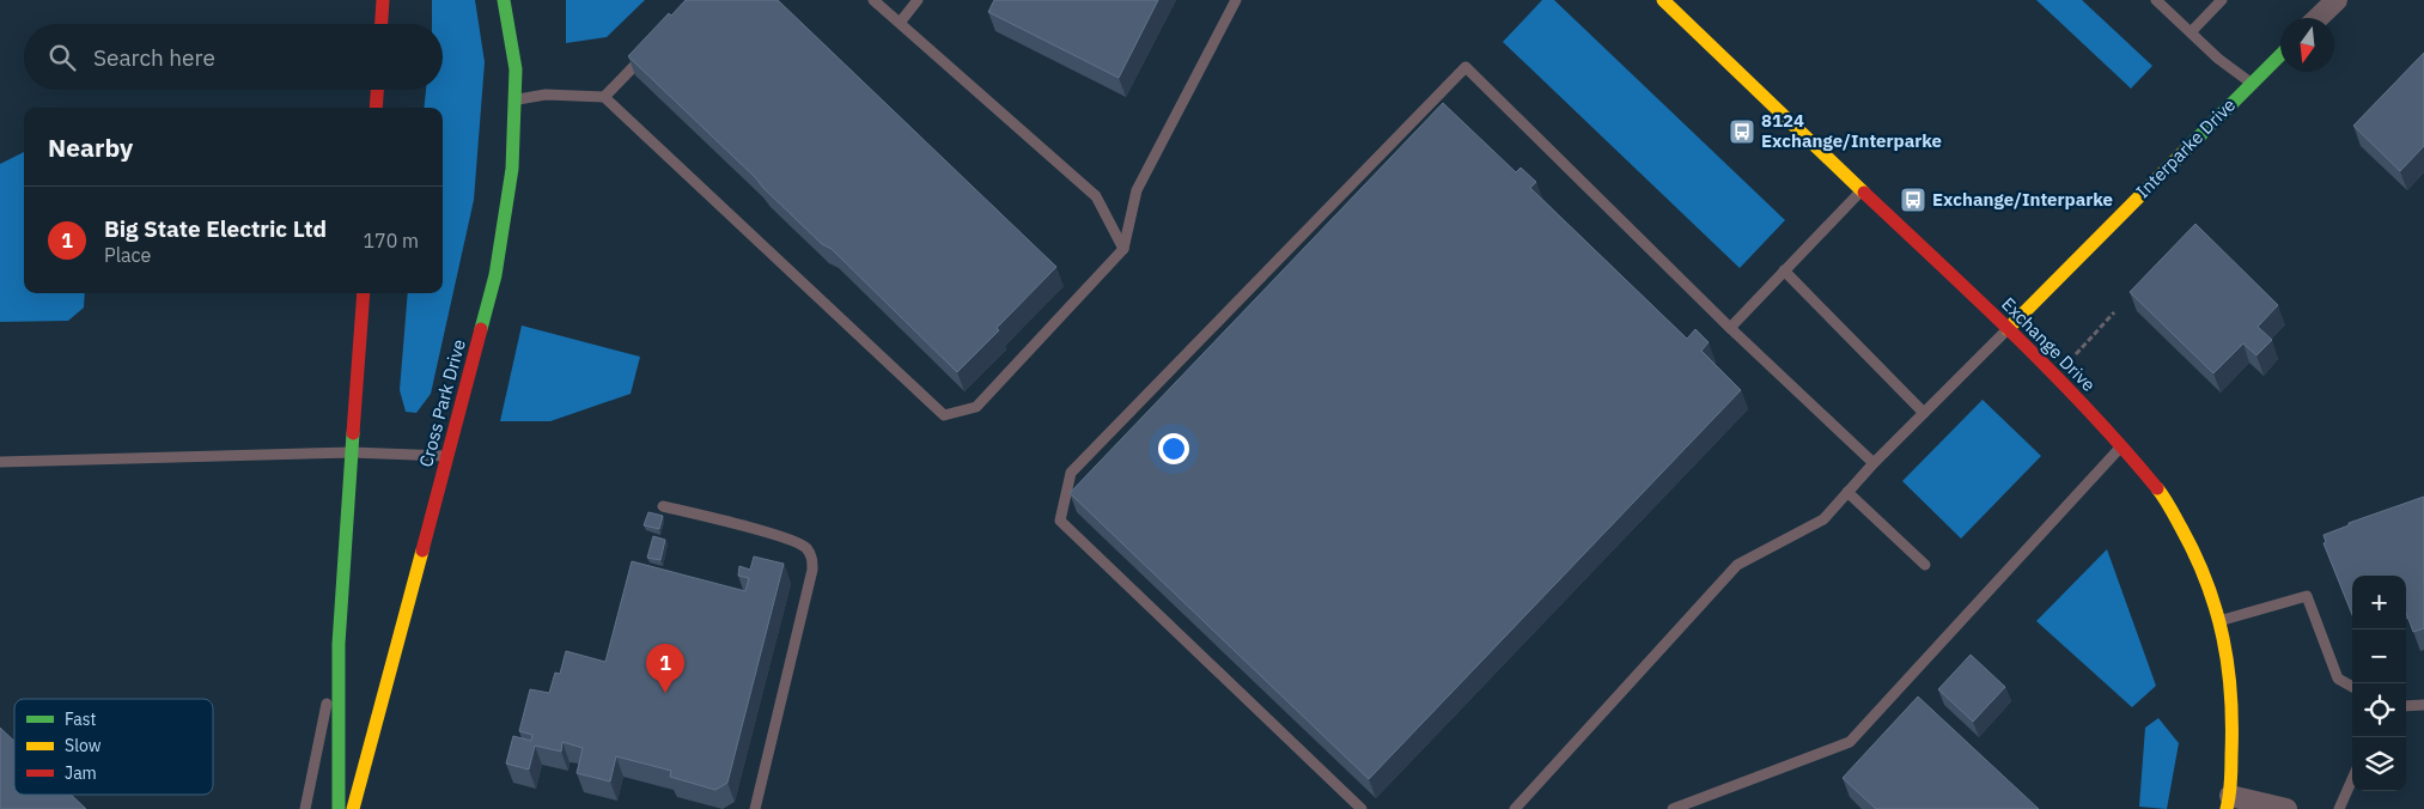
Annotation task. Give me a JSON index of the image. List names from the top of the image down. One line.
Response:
{"streets":{"street":["Interparke Drive","Exchange Drive","Cross Park Drive"]},"crossings":[["Interparke Drive","Exchange Drive"]],"places":{"bus stop":["8124 Exchange/Interparke","Exchange/Interparke"]},"legend":["Fast","Slow","Jam"],"north":"bottom","page":{"search":"Search here","heading":"Nearby","list":[{"mark":"1","name":"Big State Electric Ltd","note":"Place","value":"170 m"}],"map_buttons":["+","−"],"pins":"1"}}
